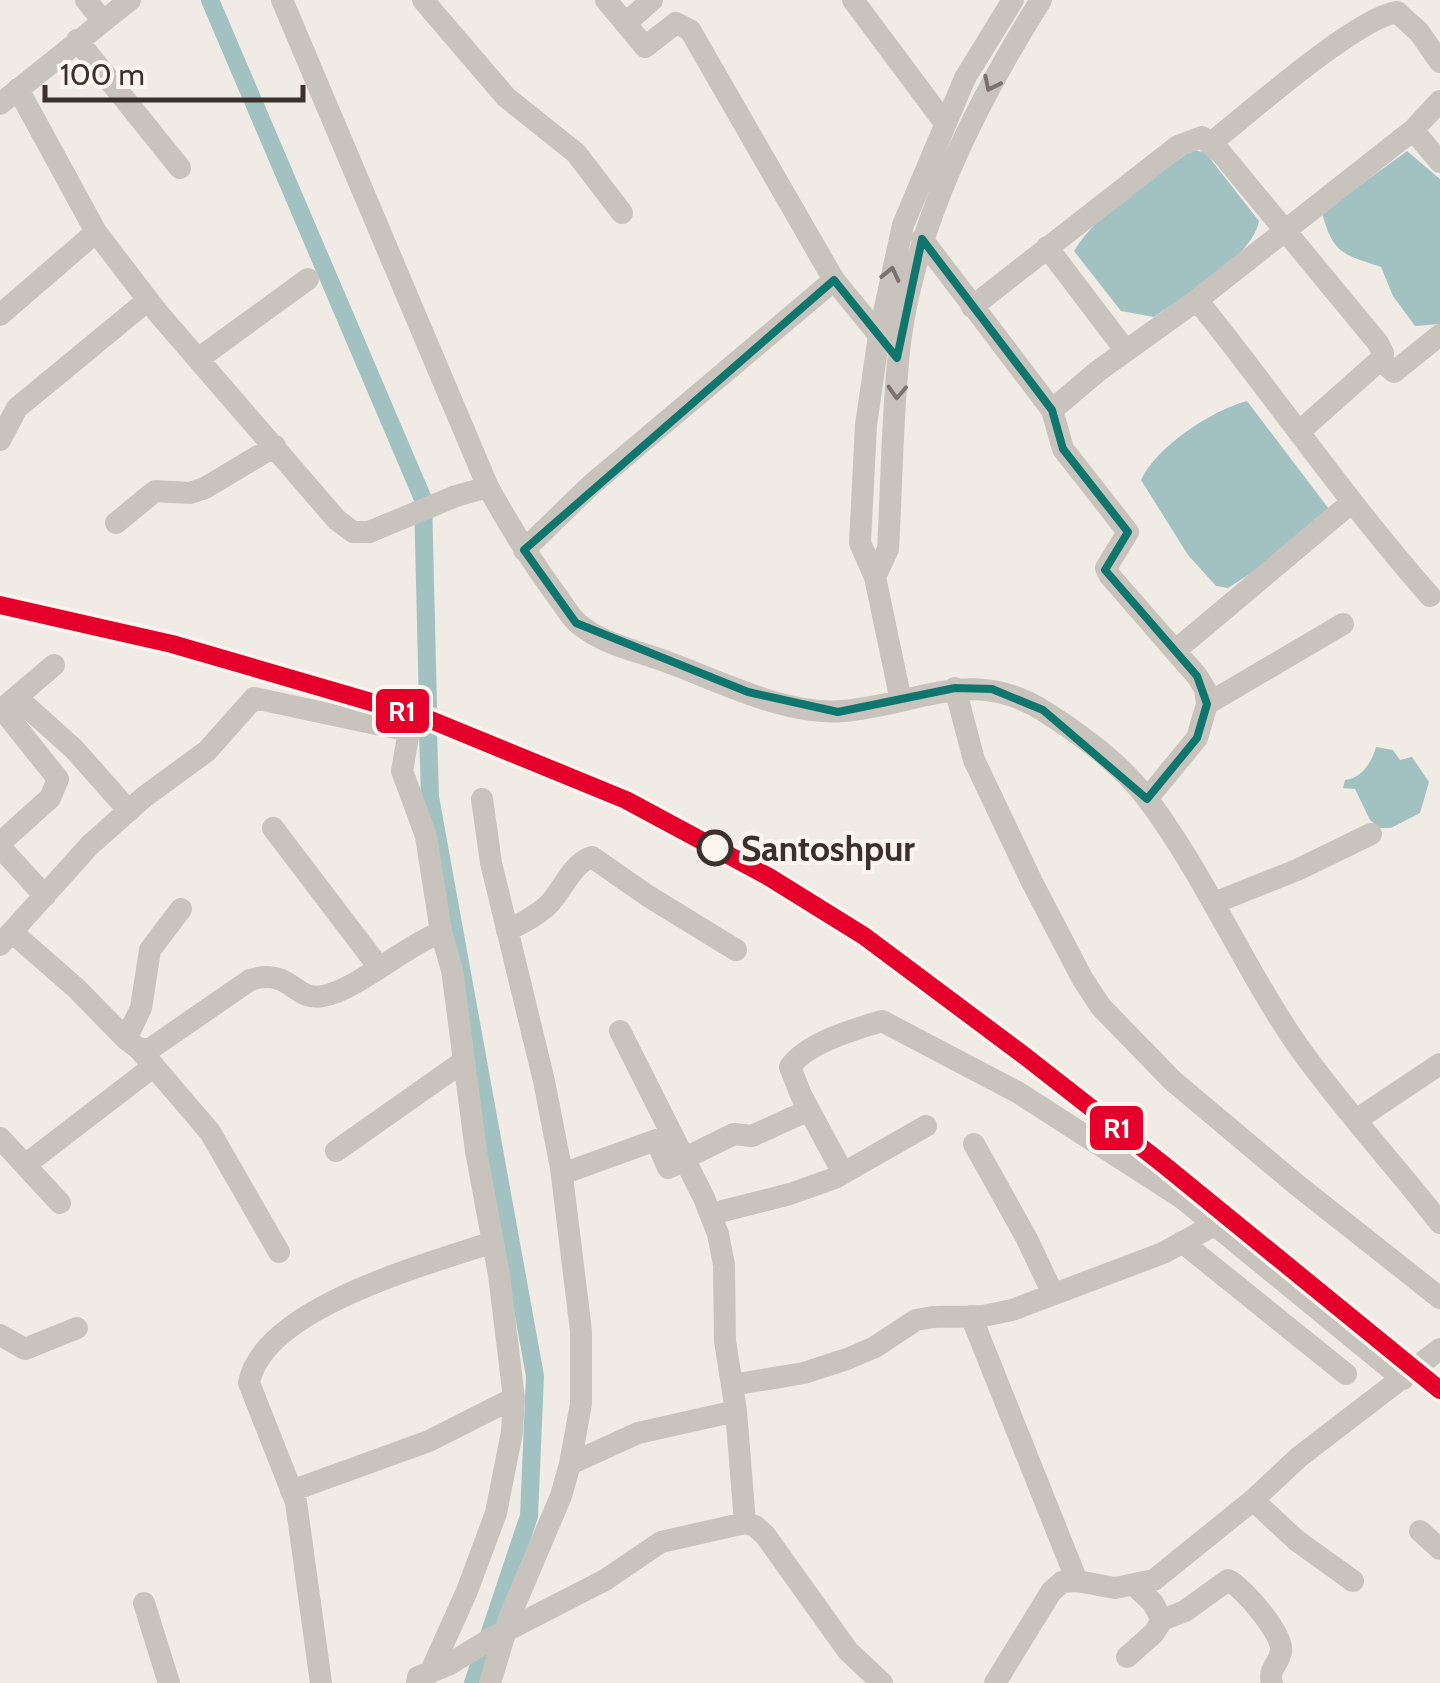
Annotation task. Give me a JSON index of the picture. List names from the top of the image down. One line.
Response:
{"places":["Santoshpur"],"lines":["transit line R1"],"scale_bar":"100 m"}
